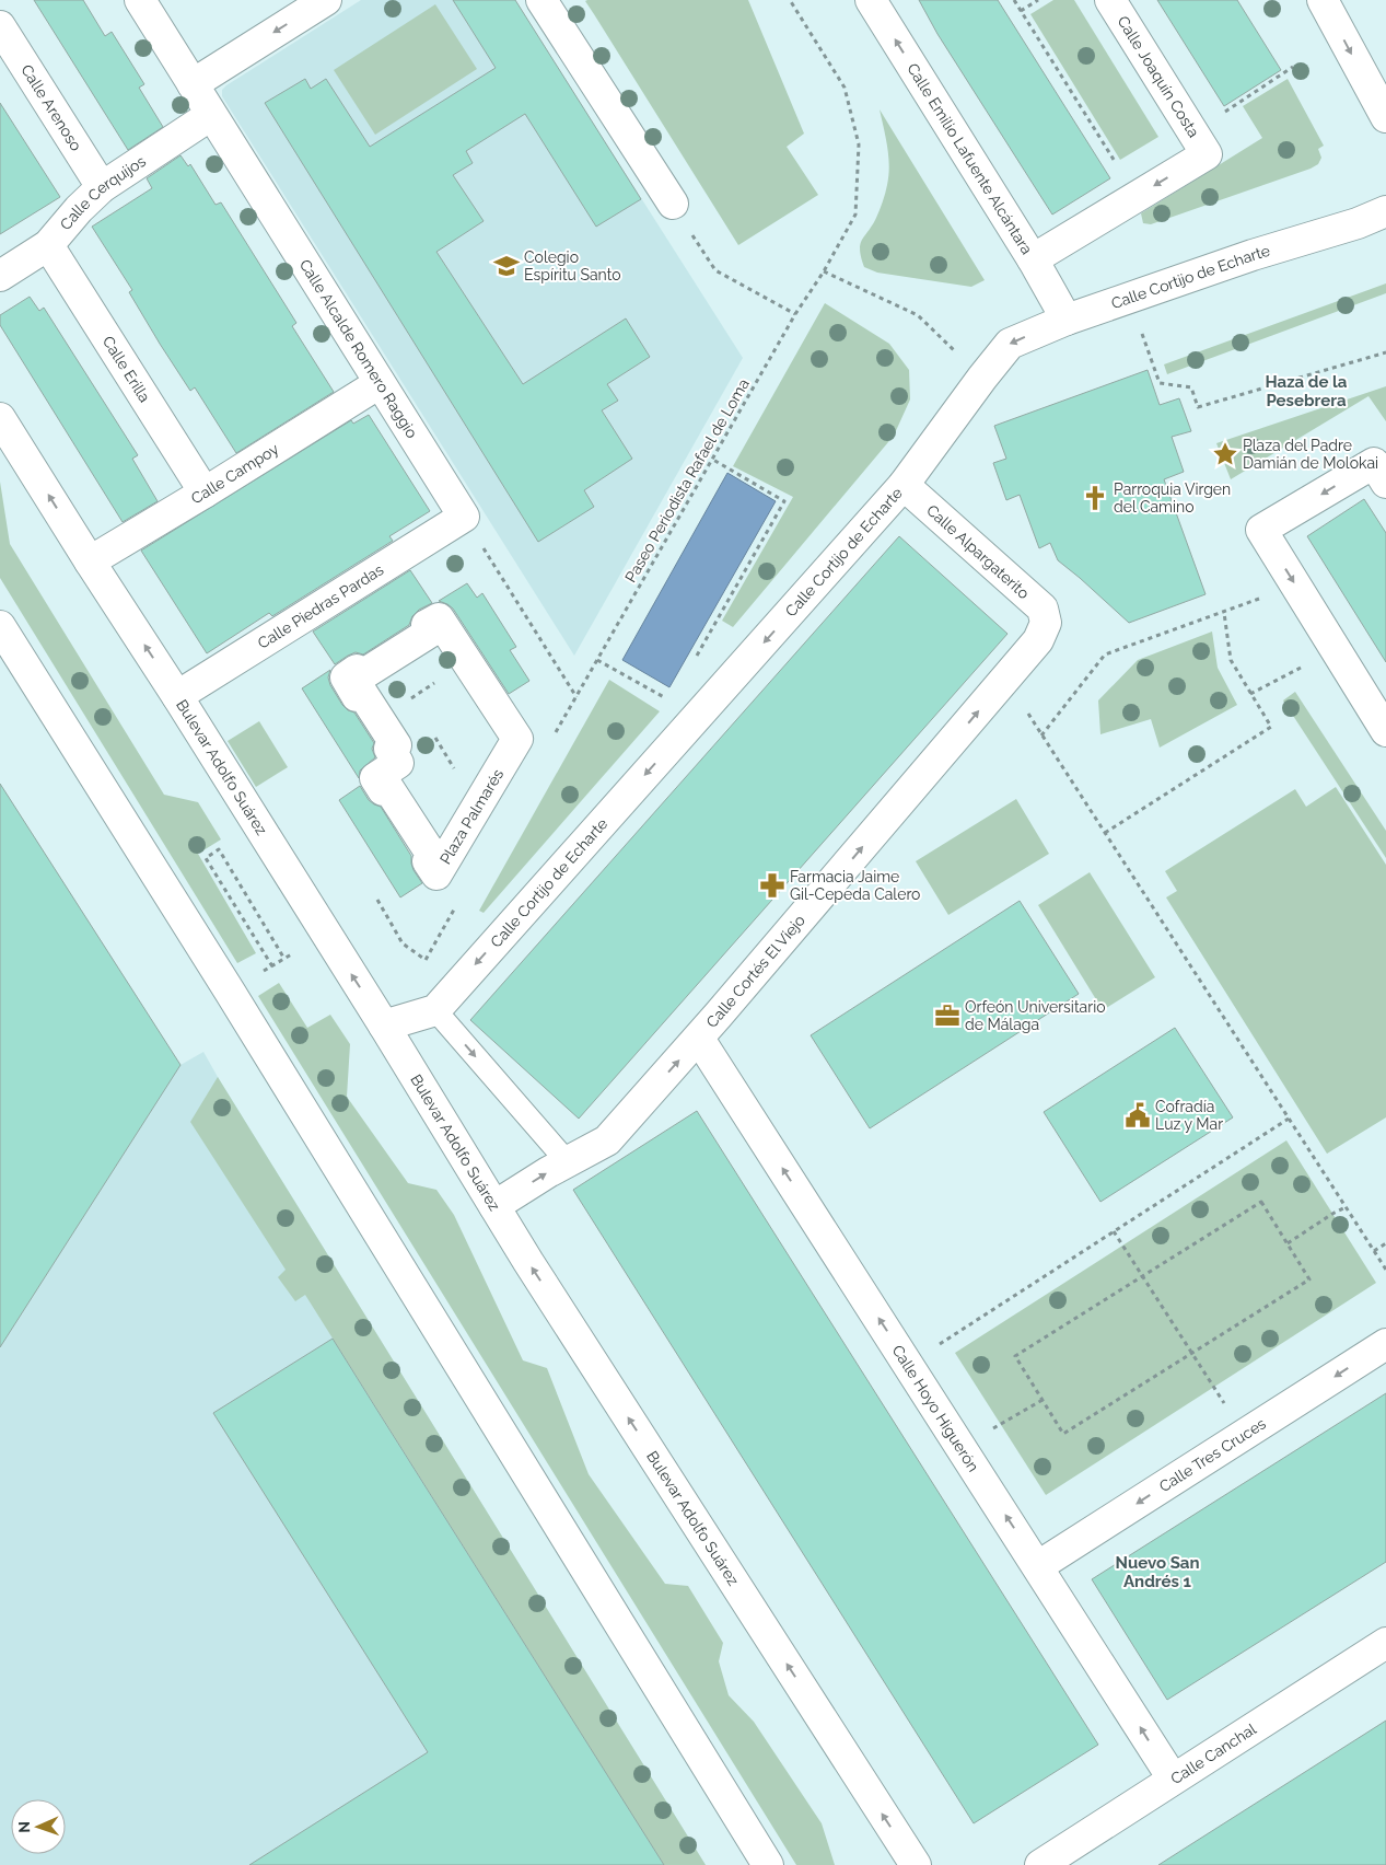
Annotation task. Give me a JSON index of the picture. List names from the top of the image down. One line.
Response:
{"streets":{"street":["Calle Joaquín Costa","Calle Arenoso","Calle Emilio Lafuente Alcántara","Calle Cerquijos","Calle Cortijo de Echarte","Calle Alcalde Romero Raggio","Calle Erilla","Calle Campoy","Calle Alpargaterito","Calle Piedras Pardas","Bulevar Adolfo Suárez","Plaza Palmarés","Calle Cortés El Viejo","Calle Hoyo Higuerón","Calle Tres Cruces","Calle Canchal"],"path":["Paseo Periodista Rafael de Loma"]},"crossings":[["Calle Arenoso","Calle Cerquijos"],["Calle Emilio Lafuente Alcántara","Calle Cortijo de Echarte"],["Calle Cerquijos","Calle Alcalde Romero Raggio"],["Calle Cerquijos","Calle Erilla"],["Calle Cortijo de Echarte","Calle Alpargaterito"],["Calle Alcalde Romero Raggio","Calle Campoy"],["Calle Alcalde Romero Raggio","Calle Piedras Pardas"],["Calle Erilla","Calle Campoy"],["Calle Campoy","Bulevar Adolfo Suárez"],["Calle Alpargaterito","Calle Cortés El Viejo"],["Calle Piedras Pardas","Bulevar Adolfo Suárez"],["Bulevar Adolfo Suárez","Calle Cortés El Viejo"],["Calle Cortés El Viejo","Calle Hoyo Higuerón"],["Calle Hoyo Higuerón","Calle Tres Cruces"],["Calle Hoyo Higuerón","Calle Canchal"]],"one_way":["Calle Emilio Lafuente Alcántara","Calle Cortijo de Echarte","Calle Cortés El Viejo","Calle Hoyo Higuerón","Calle Tres Cruces"],"districts":["Haza de la Pesebrera","Nuevo San Andrés 1"],"places":{"school or university":["Colegio Espíritu Santo"],"place":["Plaza del Padre Damián de Molokai"],"church":["Parroquia Virgen del Camino"],"pharmacy":["Farmacia Jaime Gil-Cepeda Calero"],"office":["Orfeón Universitario de Málaga"],"public building":["Cofradía Luz y Mar"]},"north":"left"}
